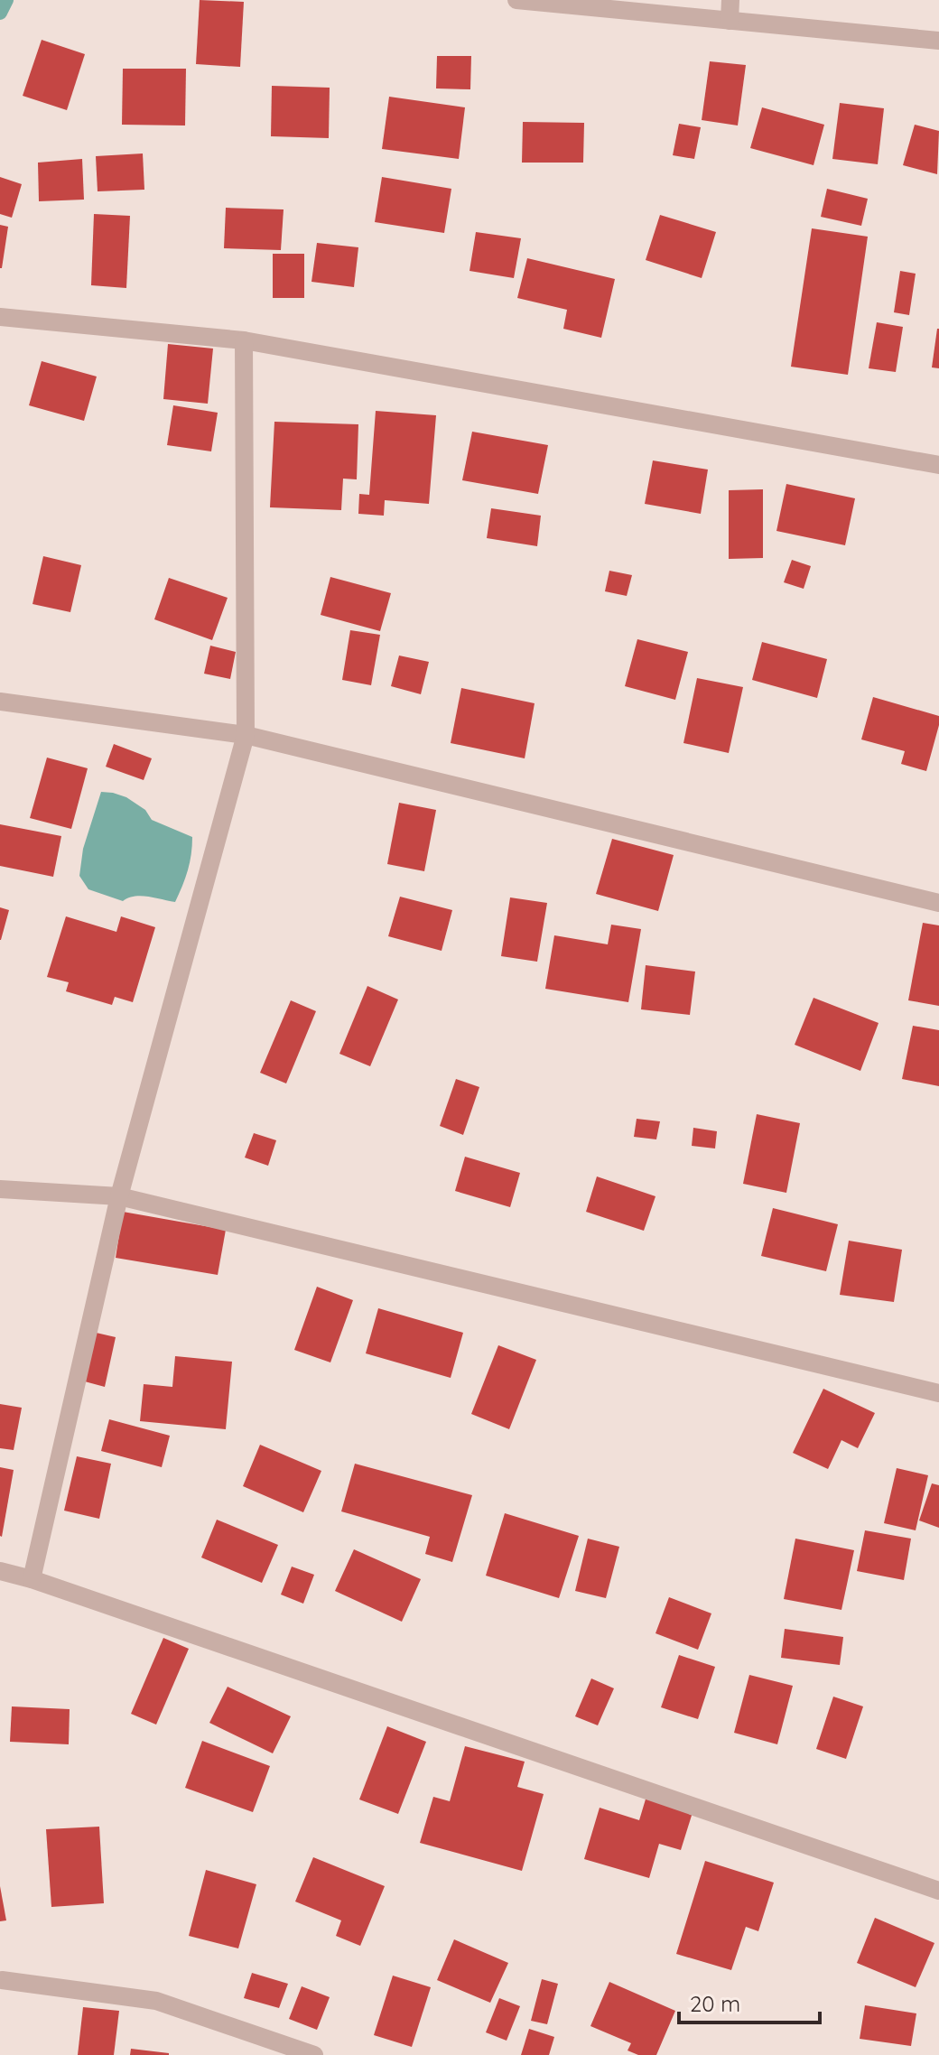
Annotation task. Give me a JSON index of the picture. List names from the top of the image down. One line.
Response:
{"scale_bar":"20 m"}
